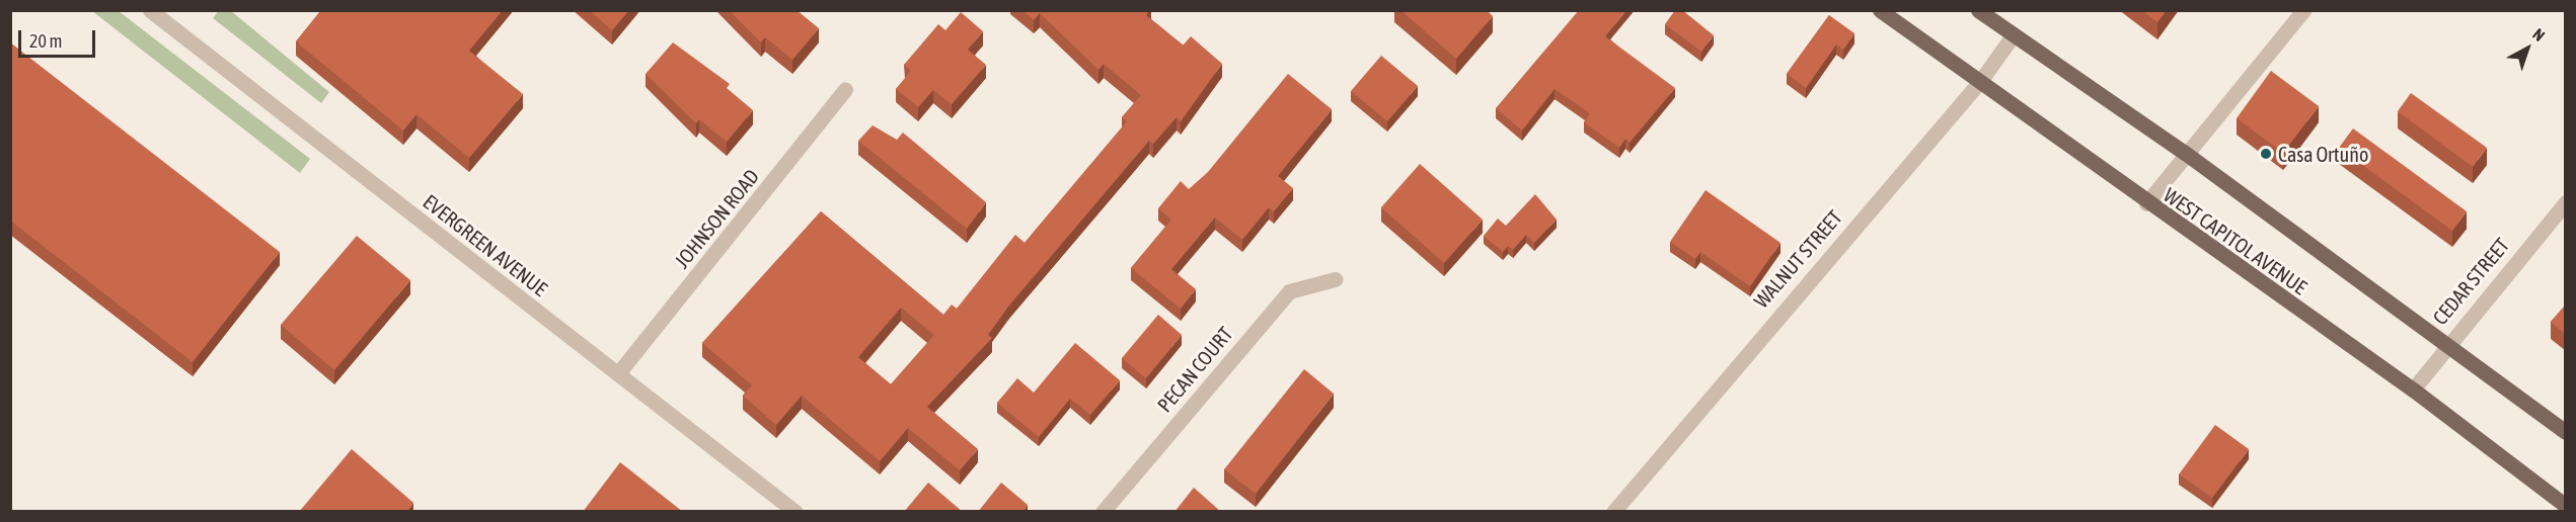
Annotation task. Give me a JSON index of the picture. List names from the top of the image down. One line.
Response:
{"streets":{"main road":["WEST CAPITOL AVENUE"],"street":["JOHNSON ROAD","EVERGREEN AVENUE","WALNUT STREET","CEDAR STREET","PECAN COURT"]},"crossings":[["JOHNSON ROAD","EVERGREEN AVENUE"],["WEST CAPITOL AVENUE","WALNUT STREET"],["WEST CAPITOL AVENUE","CEDAR STREET"]],"places":["Casa Ortuño"],"scale_bar":"20 m","north":"top right"}
